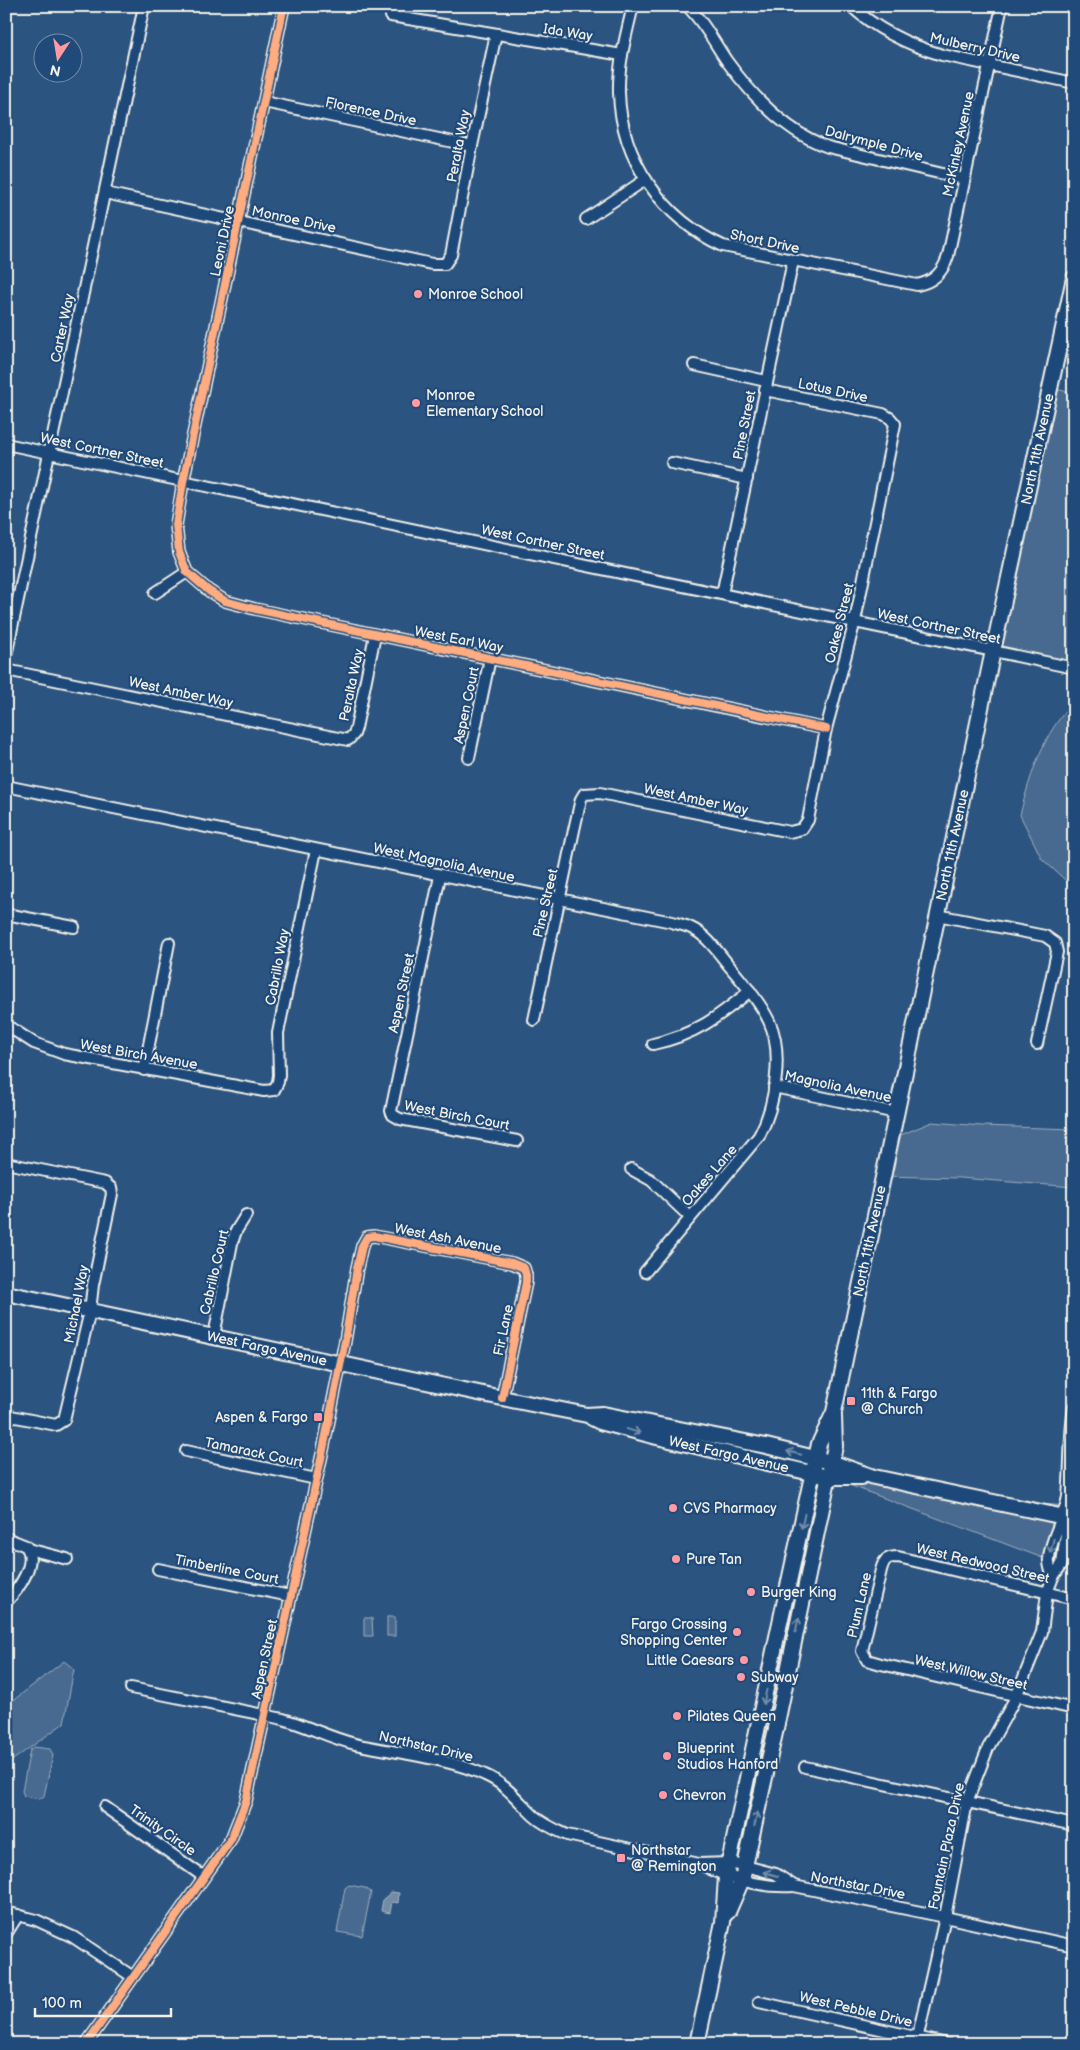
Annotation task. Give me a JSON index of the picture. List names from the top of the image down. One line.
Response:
{"streets":{"main road":["North 11th Avenue","West Fargo Avenue"],"street":["Ida Way","Mulberry Drive","Florence Drive","Dalrymple Drive","McKinley Avenue","Peralta Way","Monroe Drive","Leoni Drive","Short Drive","Carter Way","Lotus Drive","Pine Street","West Cortner Street","Oakes Street","West Earl Way","West Amber Way","Aspen Court","West Magnolia Avenue","Cabrillo Way","Aspen Street","West Birch Avenue","Magnolia Avenue","West Birch Court","Oakes Lane","West Ash Avenue","Cabrillo Court","Michael Way","Fir Lane","Tamarack Court","West Redwood Street","Timberline Court","Plum Lane","West Willow Street","Northstar Drive","Trinity Circle","Fountain Plaza Drive","West Pebble Drive"]},"crossings":[["Ida Way","Peralta Way"],["Ida Way","Short Drive"],["Mulberry Drive","McKinley Avenue"],["Florence Drive","Peralta Way"],["Florence Drive","Leoni Drive"],["Dalrymple Drive","McKinley Avenue"],["McKinley Avenue","Short Drive"],["Peralta Way","Monroe Drive"],["Peralta Way","West Earl Way"],["Peralta Way","West Amber Way"],["Monroe Drive","Leoni Drive"],["Monroe Drive","Carter Way"],["Leoni Drive","West Cortner Street"],["Leoni Drive","West Earl Way"],["Short Drive","Pine Street"],["Carter Way","West Cortner Street"],["Lotus Drive","Pine Street"],["Lotus Drive","Oakes Street"],["Pine Street","West Cortner Street"],["Pine Street","West Amber Way"],["Pine Street","West Magnolia Avenue"],["North 11th Avenue","West Cortner Street"],["North 11th Avenue","Magnolia Avenue"],["North 11th Avenue","West Fargo Avenue"],["North 11th Avenue","Northstar Drive"],["West Cortner Street","Oakes Street"],["West Cortner Street","West Earl Way"],["Oakes Street","West Earl Way"],["Oakes Street","West Amber Way"],["West Earl Way","Aspen Court"],["West Magnolia Avenue","Cabrillo Way"],["West Magnolia Avenue","Aspen Street"],["West Magnolia Avenue","Magnolia Avenue"],["West Magnolia Avenue","Oakes Lane"],["Cabrillo Way","West Birch Avenue"],["Aspen Street","West Birch Court"],["Aspen Street","West Ash Avenue"],["Aspen Street","West Fargo Avenue"],["Aspen Street","Tamarack Court"],["Aspen Street","Timberline Court"],["Aspen Street","Northstar Drive"],["Aspen Street","Trinity Circle"],["Magnolia Avenue","Oakes Lane"],["West Ash Avenue","Fir Lane"],["Cabrillo Court","West Fargo Avenue"],["Michael Way","West Fargo Avenue"],["Fir Lane","West Fargo Avenue"],["West Fargo Avenue","Fountain Plaza Drive"],["West Redwood Street","Plum Lane"],["West Redwood Street","Fountain Plaza Drive"],["Plum Lane","West Willow Street"],["West Willow Street","Fountain Plaza Drive"],["Northstar Drive","Fountain Plaza Drive"],["Fountain Plaza Drive","West Pebble Drive"]],"places":{"other":["Monroe School","Monroe Elementary School","CVS Pharmacy","Pure Tan","Burger King","Fargo Crossing Shopping Center","Little Caesars","Subway","Pilates Queen","Blueprint Studios Hanford","Chevron"],"transit":["11th & Fargo @ Church","Aspen & Fargo","Northstar @ Remington"]},"scale_bar":"100 m","north":"bottom"}
